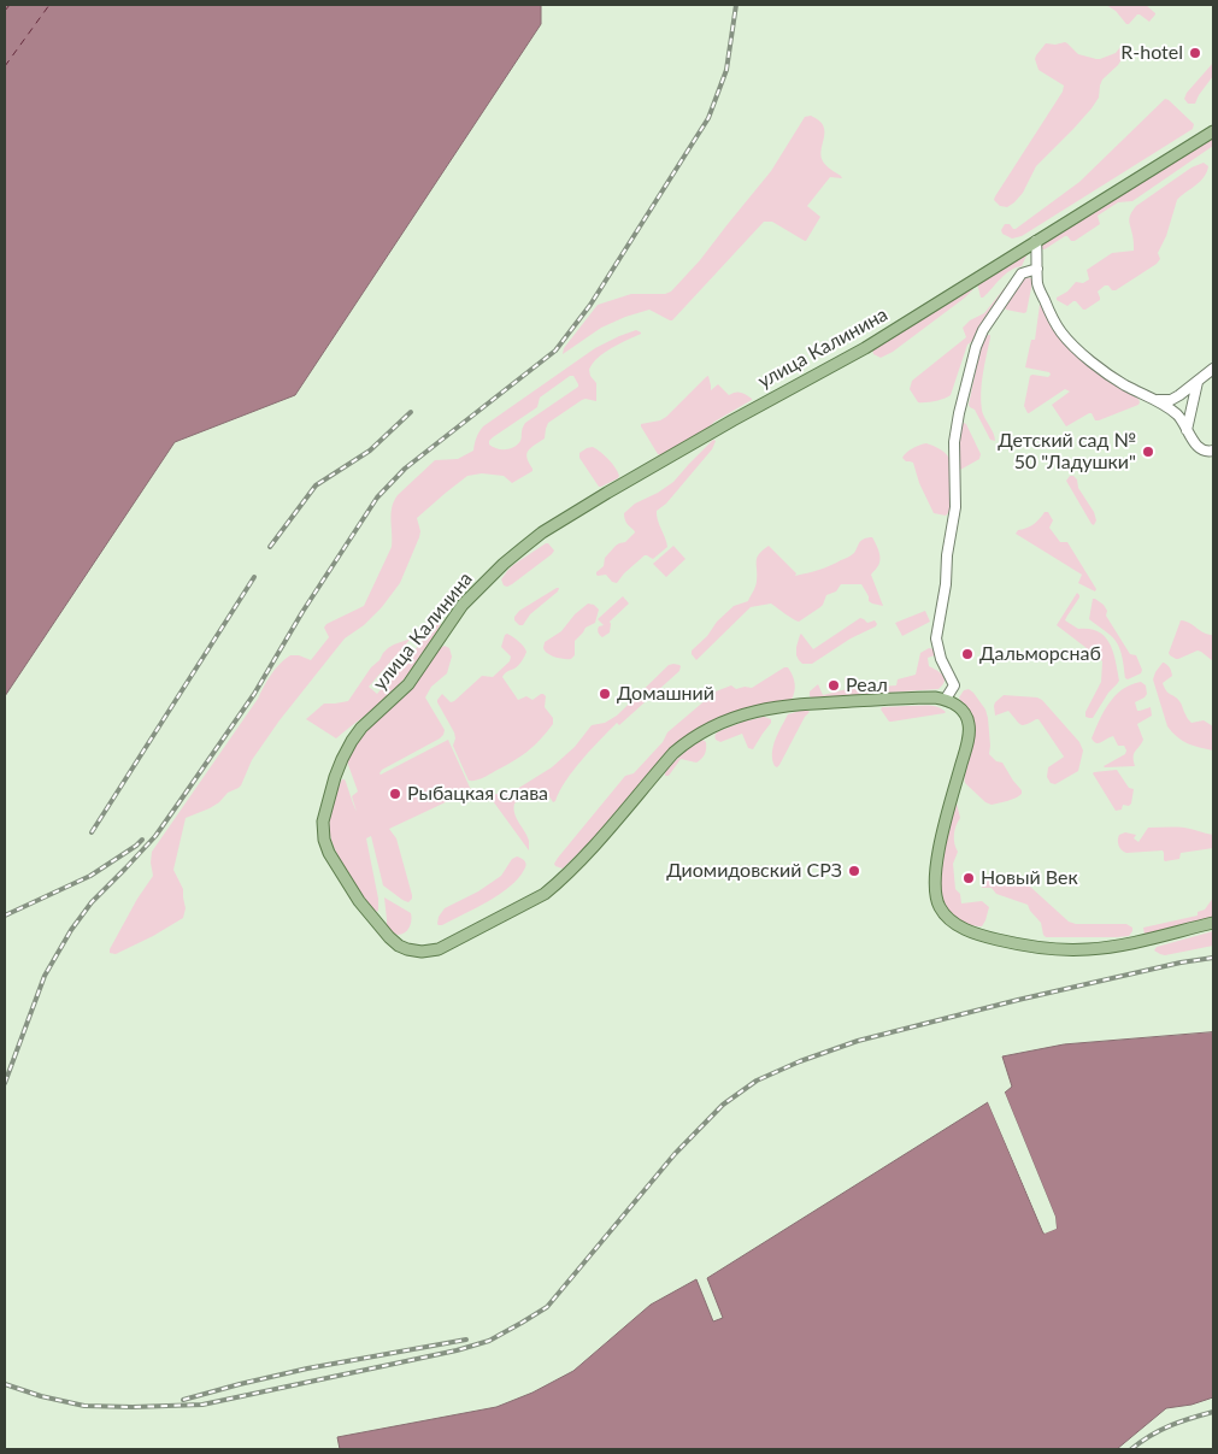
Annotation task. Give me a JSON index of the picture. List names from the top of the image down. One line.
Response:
{"streets":{"main road":["улица Калинина"]},"places":["R-hotel","Детский сад № 50 \"Ладушки\"","Дальморснаб","Реал","Домашний","Рыбацкая слава","Диомидовский СРЗ","Новый Век"]}
